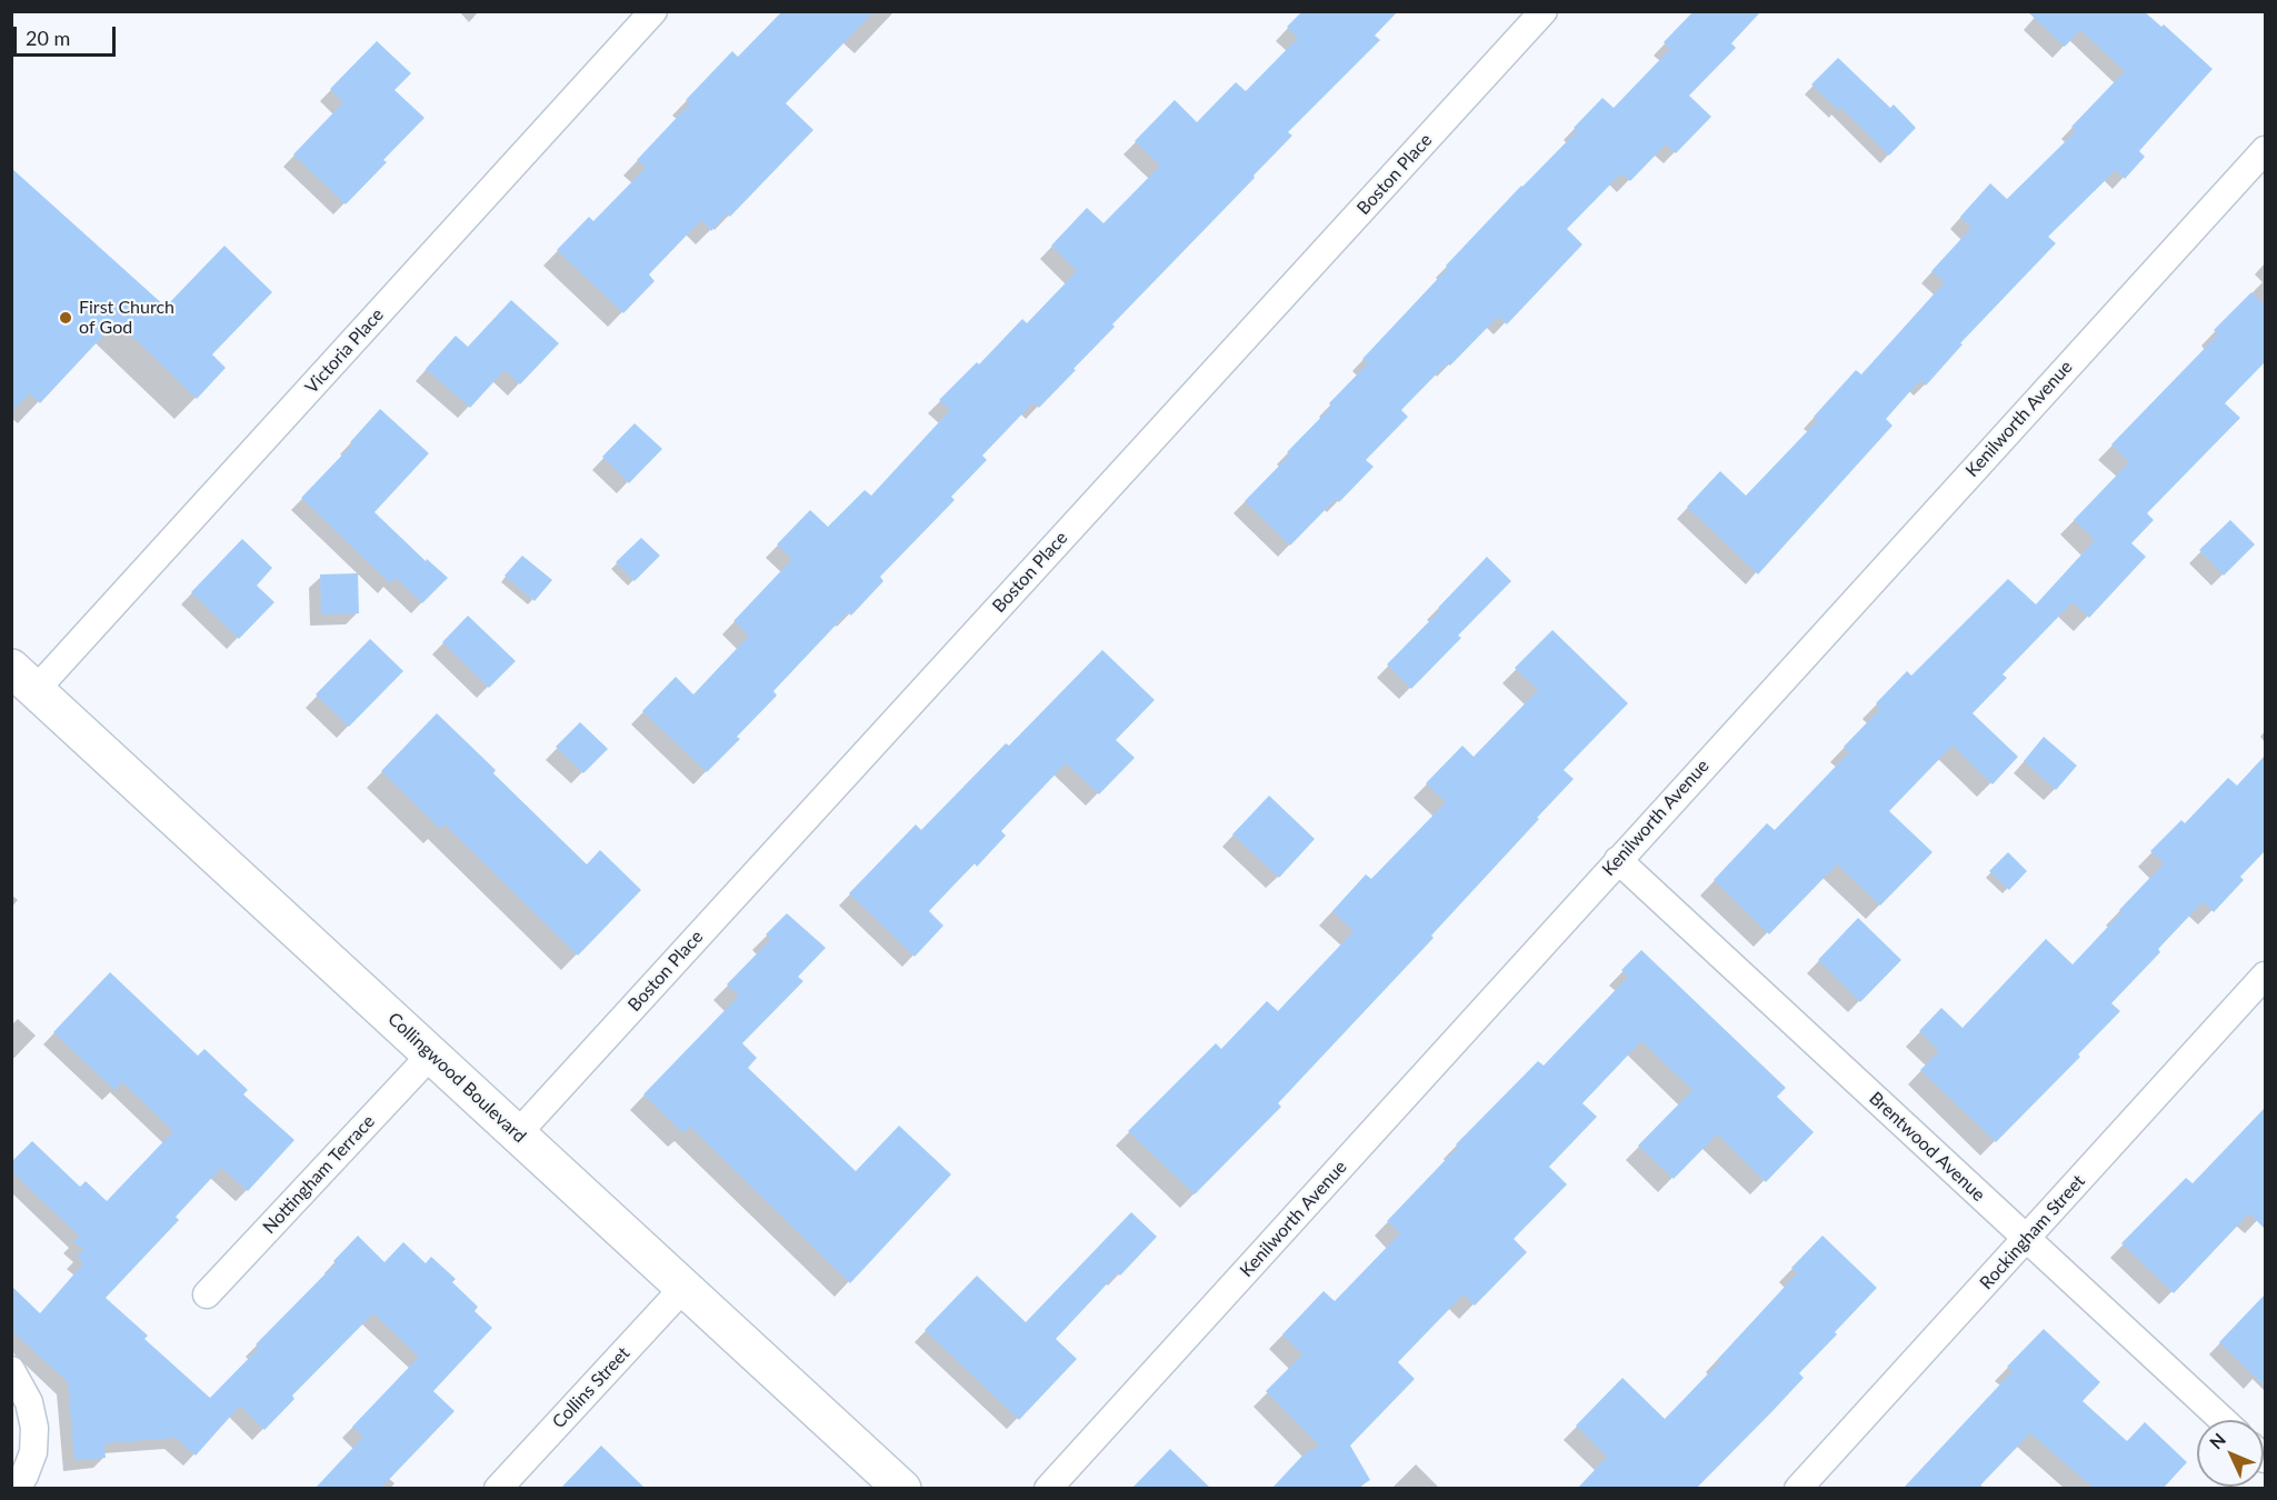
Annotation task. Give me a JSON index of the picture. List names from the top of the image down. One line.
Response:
{"streets":{"main road":["Collingwood Boulevard"],"street":["Boston Place","Victoria Place","Kenilworth Avenue","Brentwood Avenue","Nottingham Terrace","Rockingham Street","Collins Street"]},"crossings":[["Boston Place","Collingwood Boulevard"],["Victoria Place","Collingwood Boulevard"],["Kenilworth Avenue","Brentwood Avenue"],["Collingwood Boulevard","Nottingham Terrace"],["Collingwood Boulevard","Collins Street"],["Brentwood Avenue","Rockingham Street"]],"places":["First Church of God"],"scale_bar":"20 m","north":"top left"}
